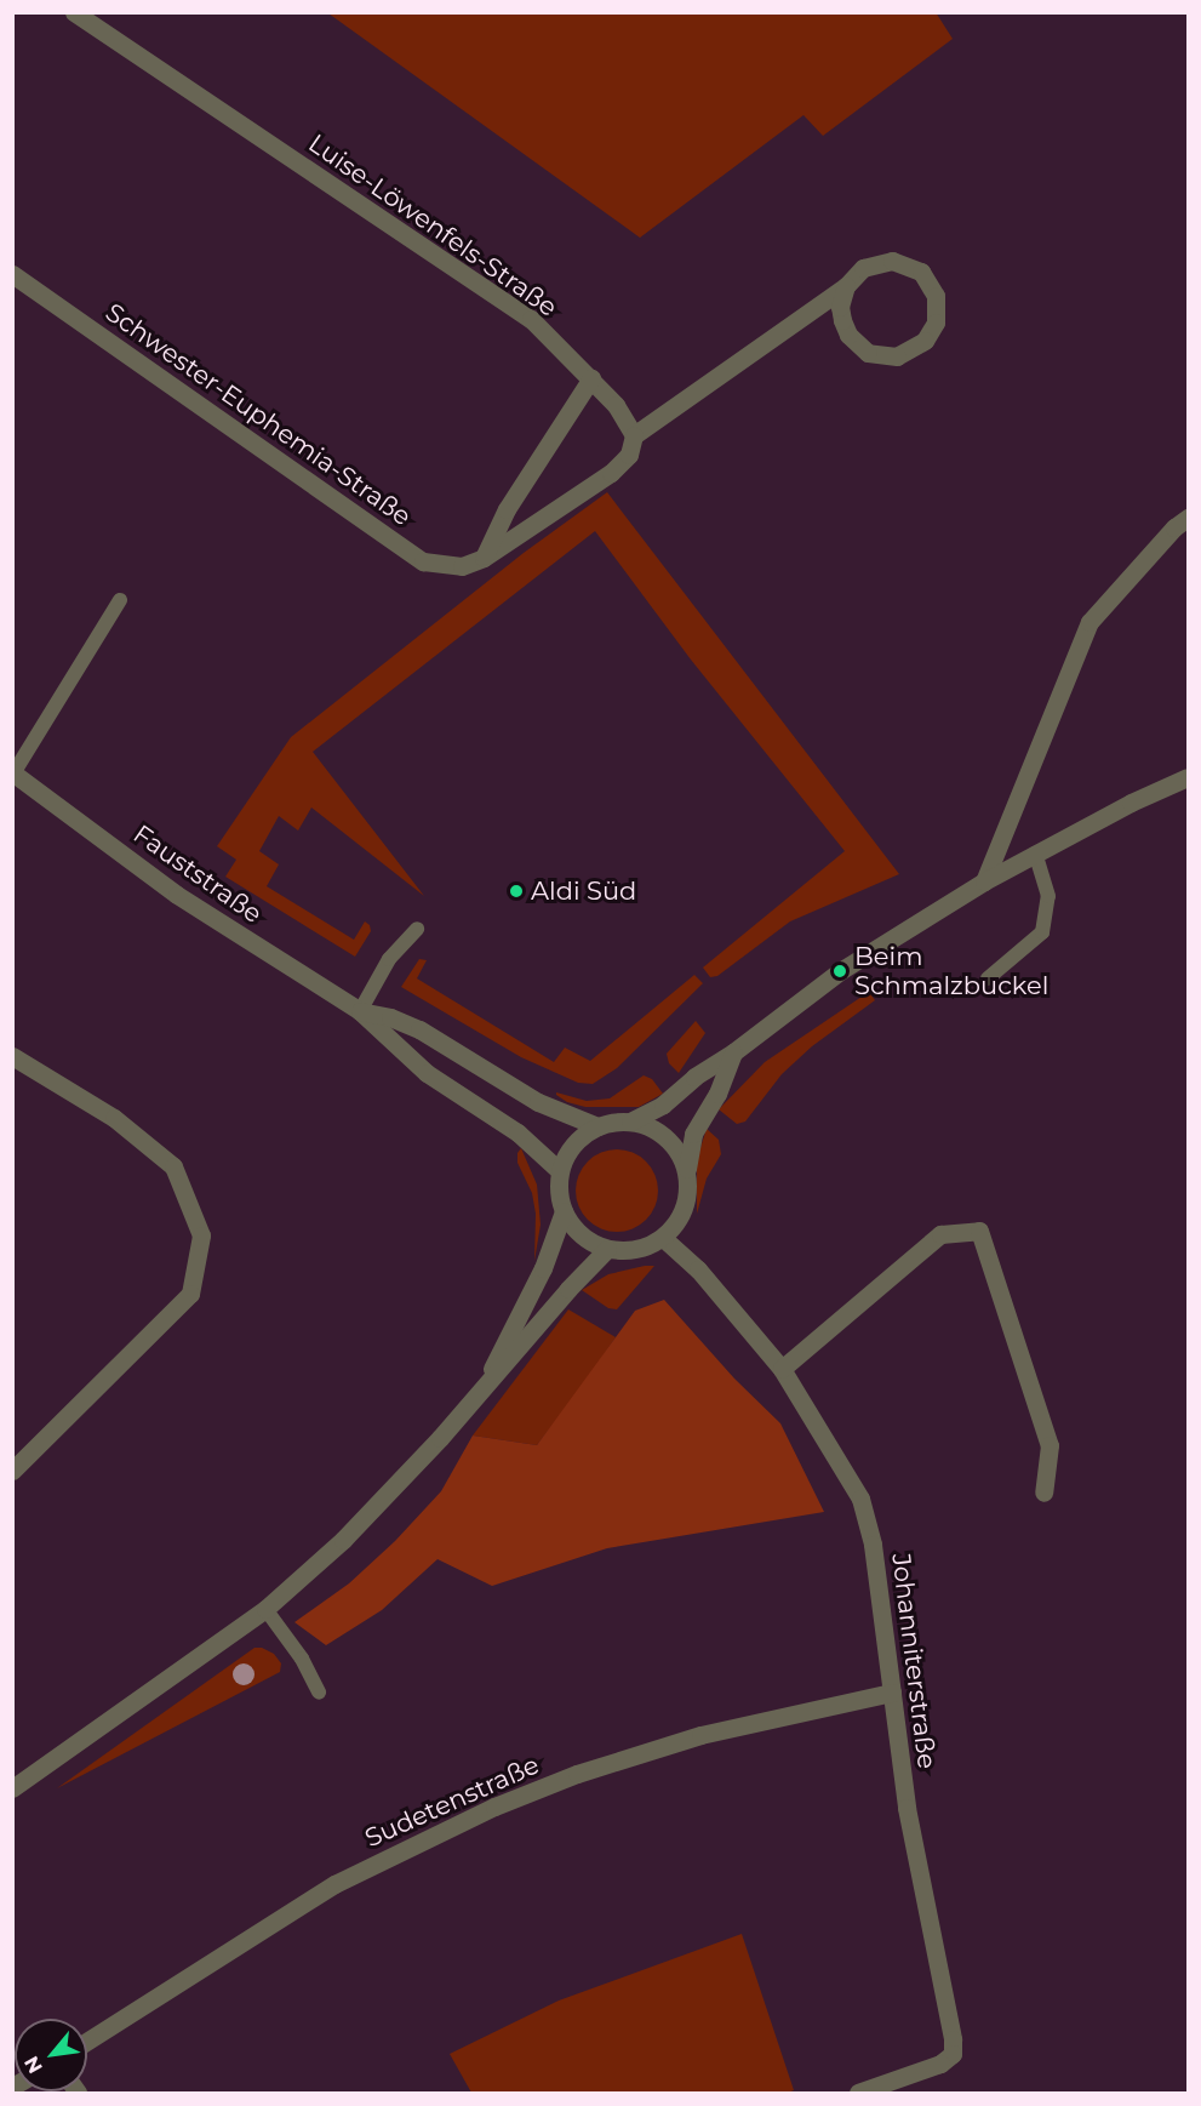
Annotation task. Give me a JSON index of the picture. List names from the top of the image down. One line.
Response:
{"streets":{"street":["Luise-Löwenfels-Straße","Schwester-Euphemia-Straße","Fauststraße","Johanniterstraße","Sudetenstraße"]},"crossings":[["Luise-Löwenfels-Straße","Schwester-Euphemia-Straße"],["Fauststraße","Johanniterstraße"],["Johanniterstraße","Sudetenstraße"]],"places":["Aldi Süd","Beim Schmalzbuckel"],"north":"bottom left"}
